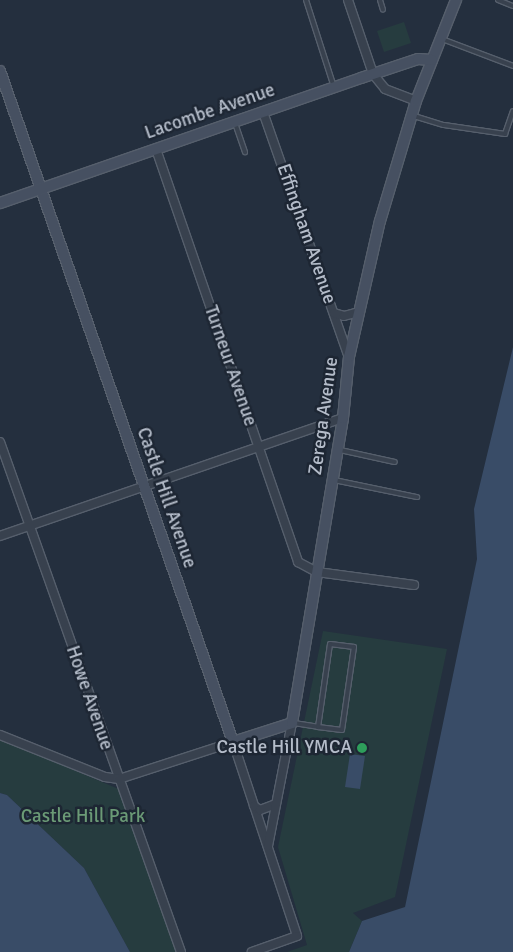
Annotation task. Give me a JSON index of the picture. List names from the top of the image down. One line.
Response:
{"streets":{"street":["Lacombe Avenue","Effingham Avenue","Turneur Avenue","Zerega Avenue","Castle Hill Avenue","Howe Avenue"]},"crossings":[["Lacombe Avenue","Effingham Avenue"],["Lacombe Avenue","Turneur Avenue"],["Lacombe Avenue","Zerega Avenue"],["Lacombe Avenue","Castle Hill Avenue"],["Effingham Avenue","Zerega Avenue"],["Turneur Avenue","Zerega Avenue"],["Zerega Avenue","Castle Hill Avenue"]],"parks":["Castle Hill Park"],"places":["Castle Hill YMCA"]}
